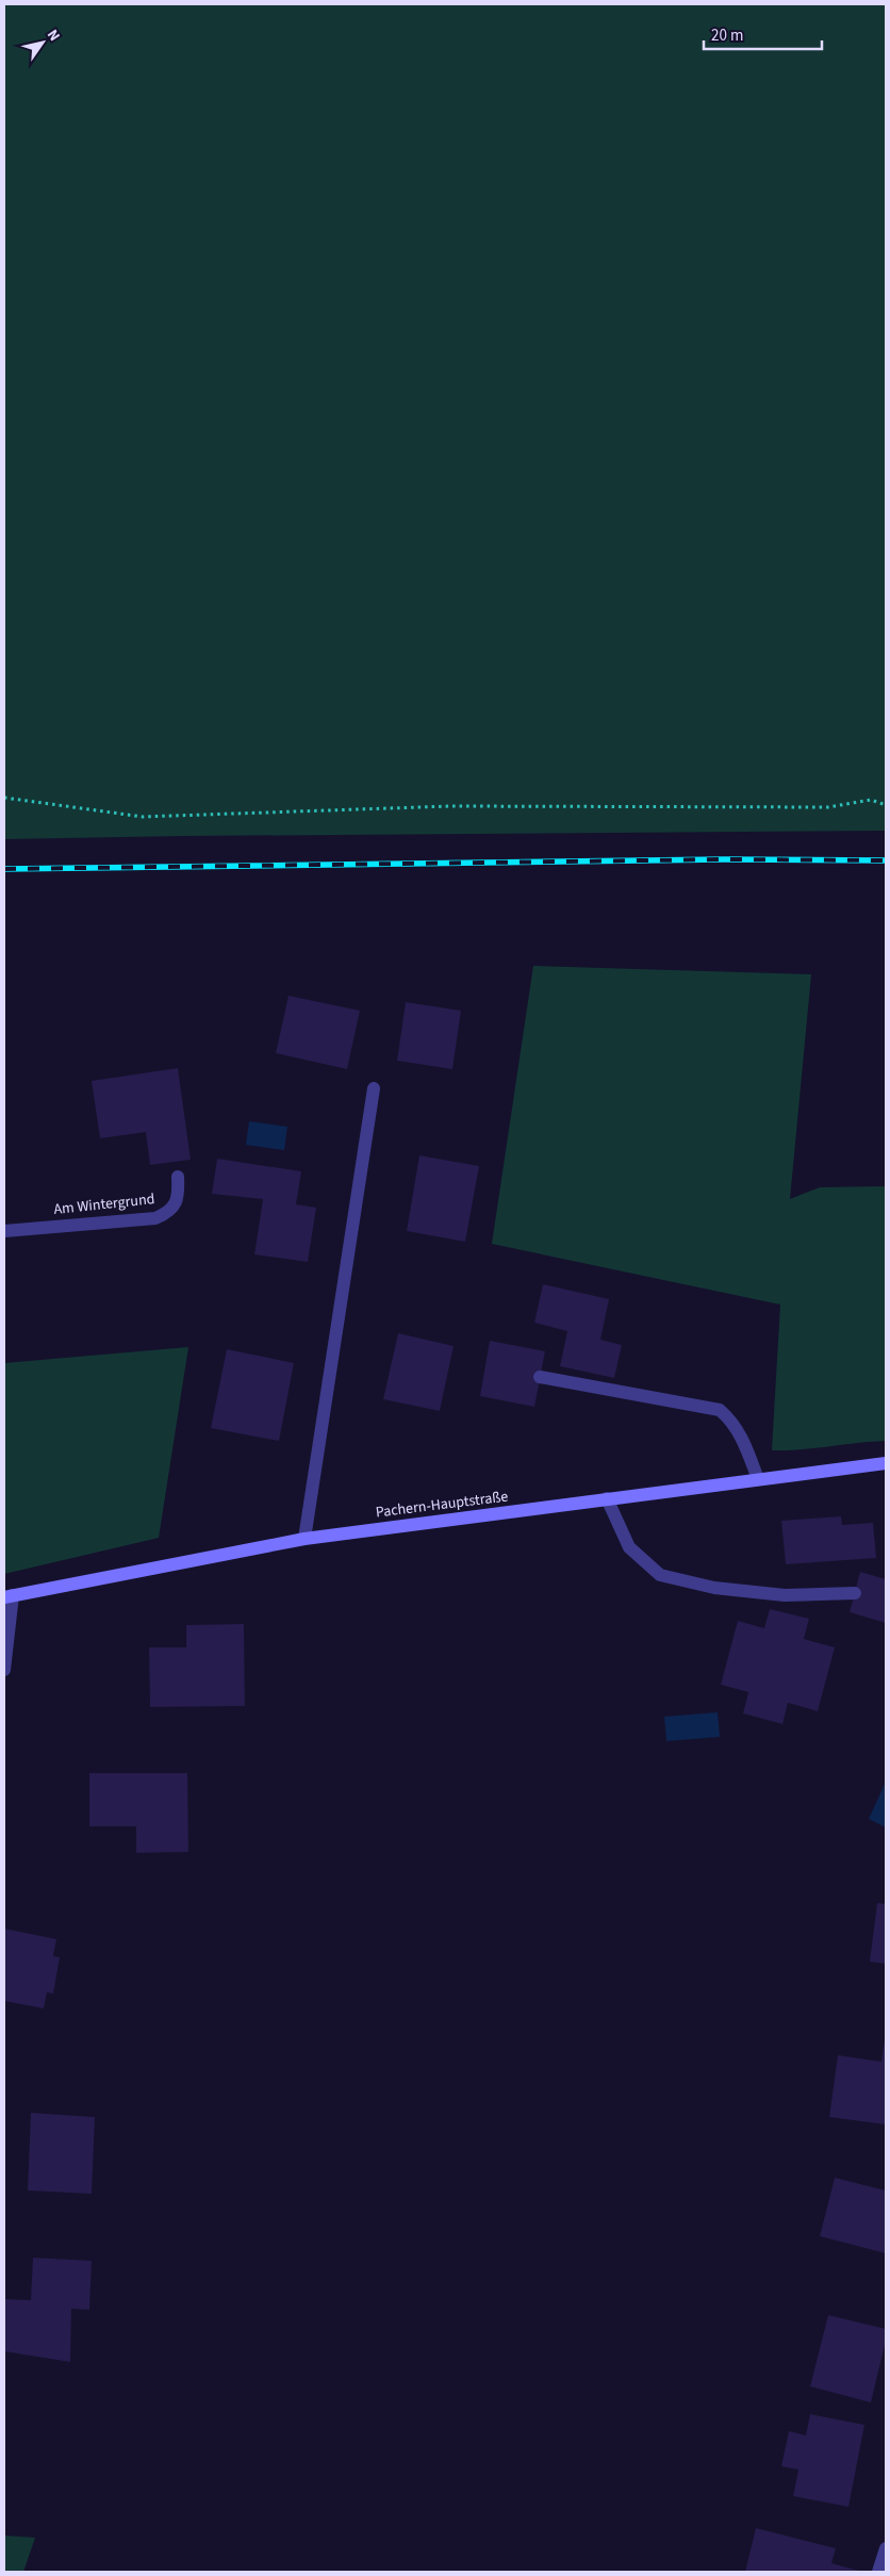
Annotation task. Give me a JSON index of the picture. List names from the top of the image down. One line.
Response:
{"streets":{"main road":["Pachern-Hauptstraße"],"street":["Am Wintergrund"]},"scale_bar":"20 m","north":"top right"}
